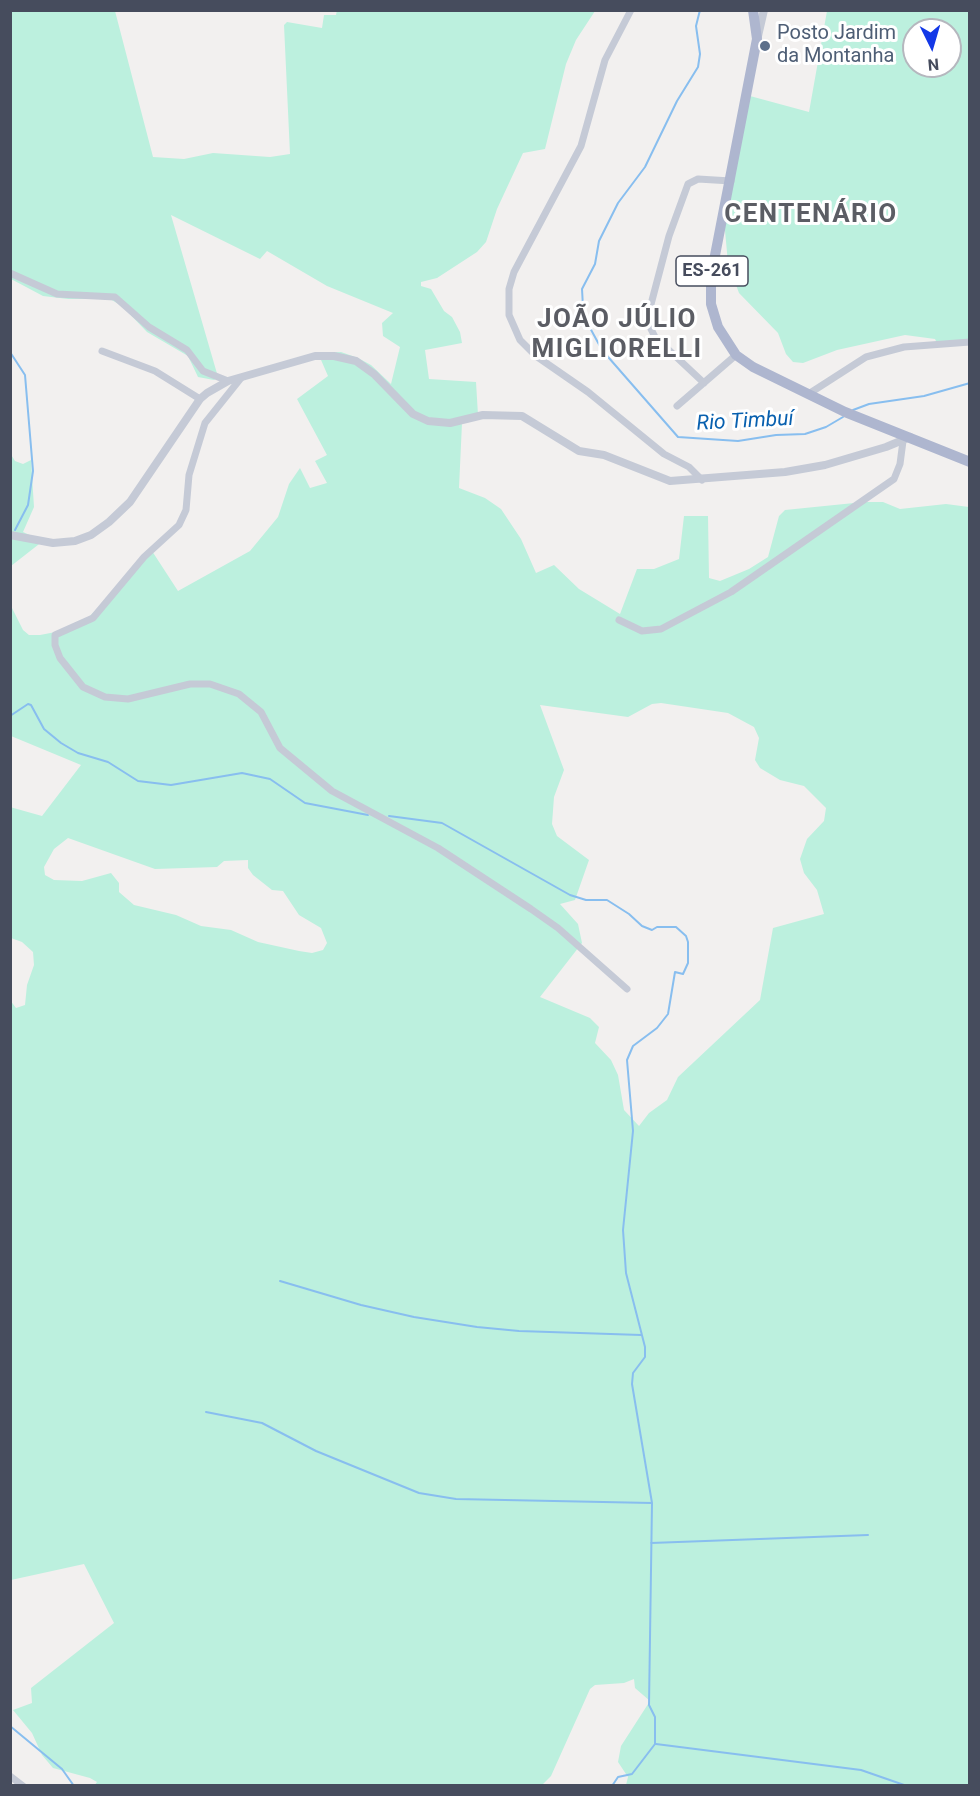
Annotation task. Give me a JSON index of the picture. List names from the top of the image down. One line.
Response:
{"streets":{"main road":["ES-261"]},"districts":["CENTENÁRIO","JOÃO JÚLIO MIGLIORELLI"],"water":["Rio Timbuí"],"places":["Posto Jardim da Montanha"],"north":"bottom"}
